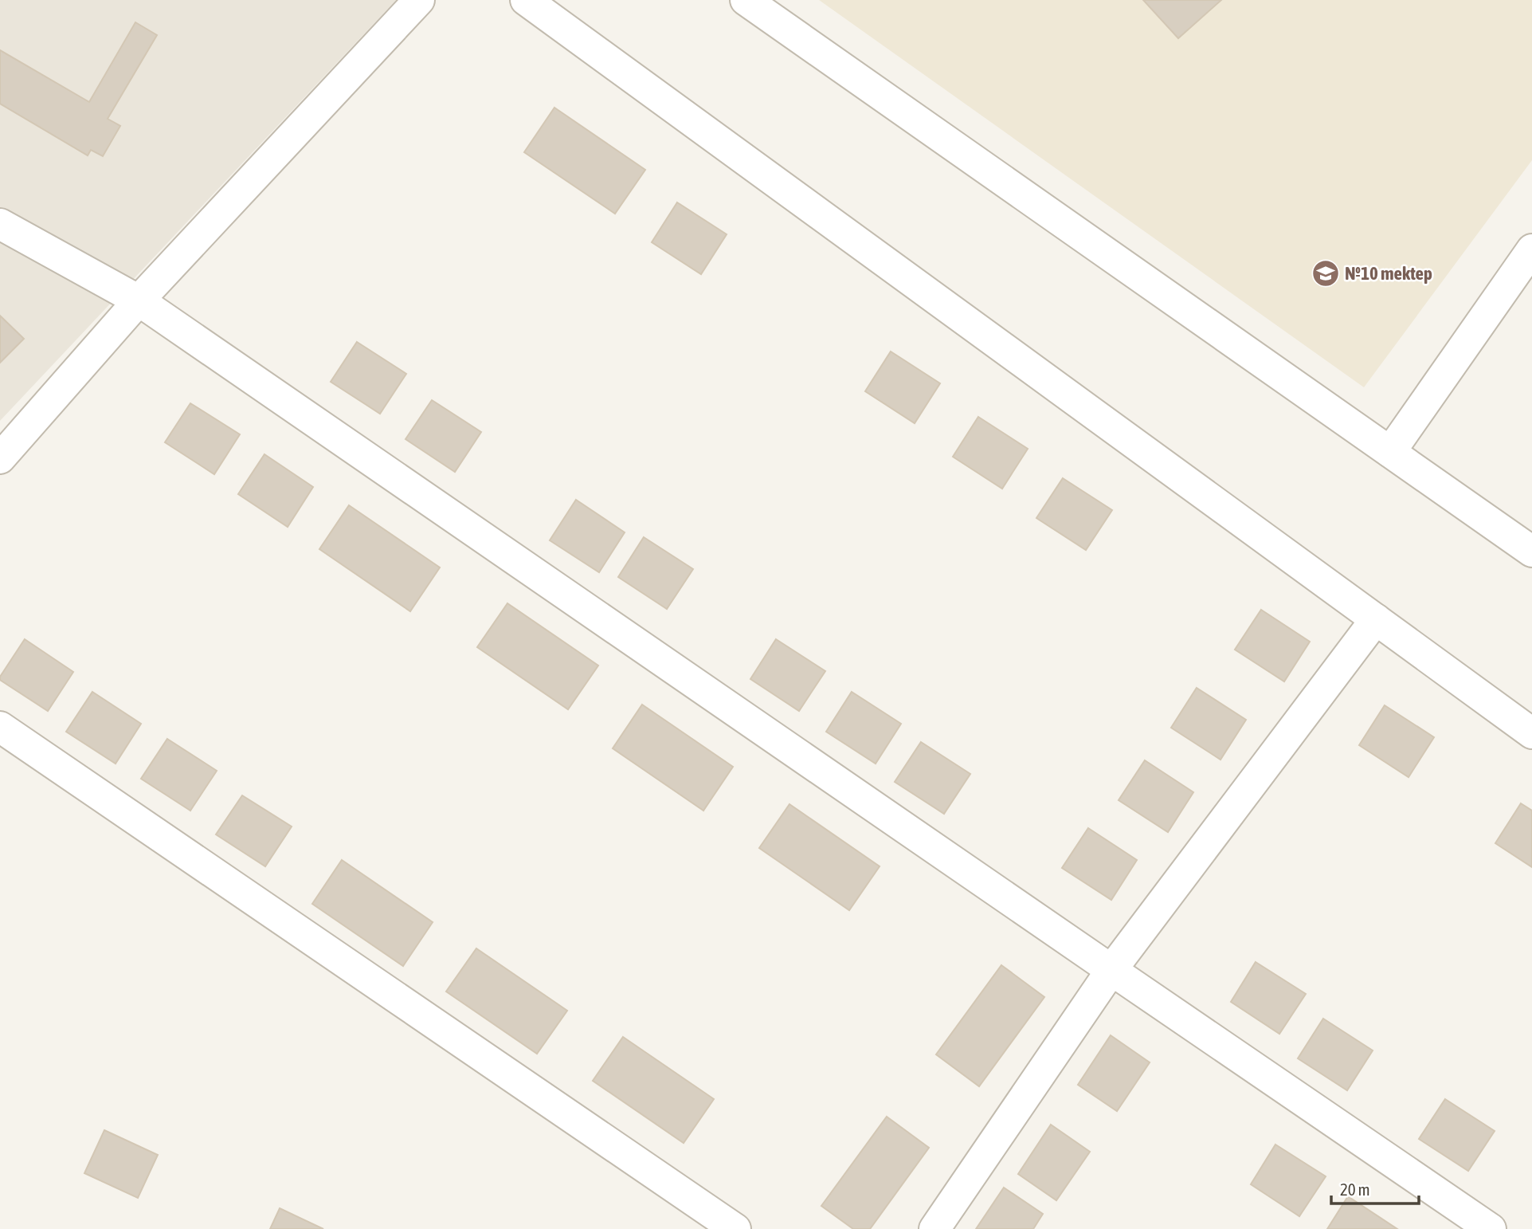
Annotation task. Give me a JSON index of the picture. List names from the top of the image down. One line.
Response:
{"places":{"school or university":["№10 mektep"]},"scale_bar":"20 m"}
